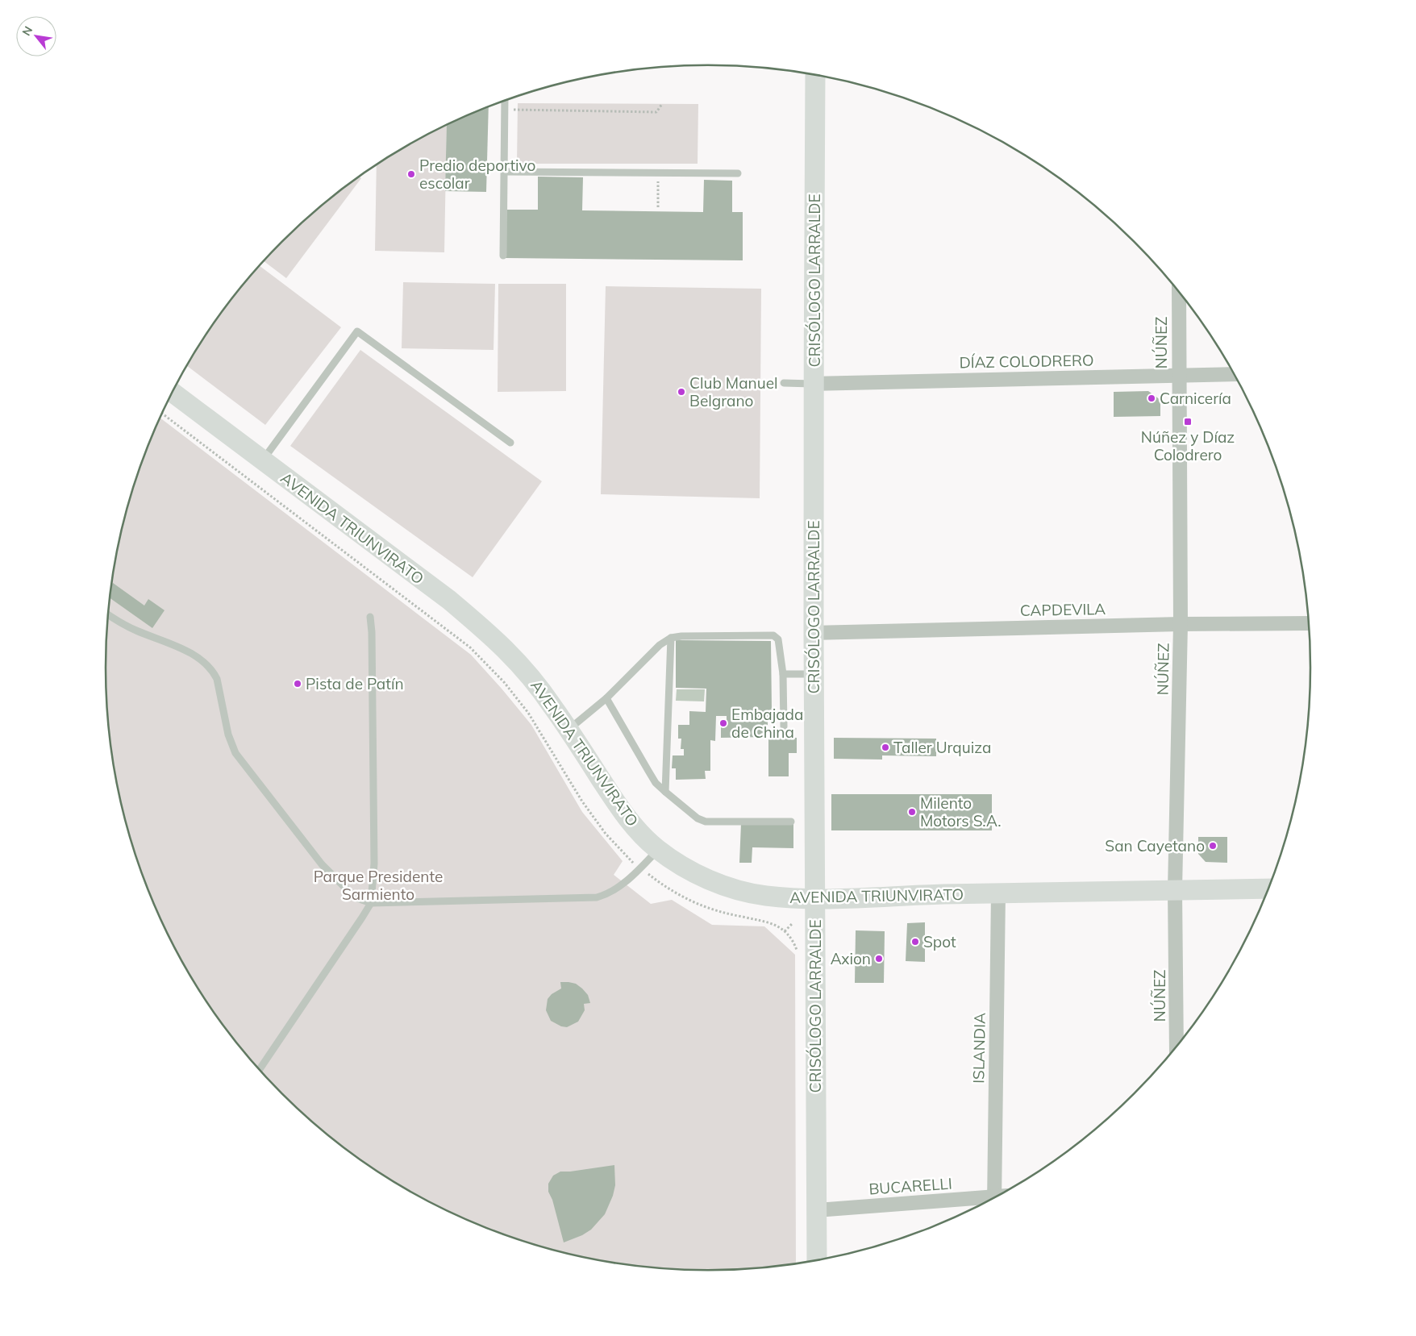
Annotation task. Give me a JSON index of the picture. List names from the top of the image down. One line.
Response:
{"streets":{"main road":["CRISÓLOGO LARRALDE","AVENIDA TRIUNVIRATO"],"street":["NÚÑEZ","DÍAZ COLODRERO","CAPDEVILA","ISLANDIA","BUCARELLI"]},"crossings":[["CRISÓLOGO LARRALDE","DÍAZ COLODRERO"],["CRISÓLOGO LARRALDE","AVENIDA TRIUNVIRATO"],["CRISÓLOGO LARRALDE","CAPDEVILA"],["CRISÓLOGO LARRALDE","BUCARELLI"],["NÚÑEZ","DÍAZ COLODRERO"],["NÚÑEZ","AVENIDA TRIUNVIRATO"],["NÚÑEZ","CAPDEVILA"],["AVENIDA TRIUNVIRATO","ISLANDIA"]],"parks":["Parque Presidente Sarmiento"],"places":{"other":["Predio deportivo escolar","Club Manuel Belgrano","Carnicería","Pista de Patín","Embajada de China","Taller Urquiza","Milento Motors S.A.","San Cayetano","Spot","Axion"],"transit":["Núñez y Díaz Colodrero"]},"north":"top left"}
